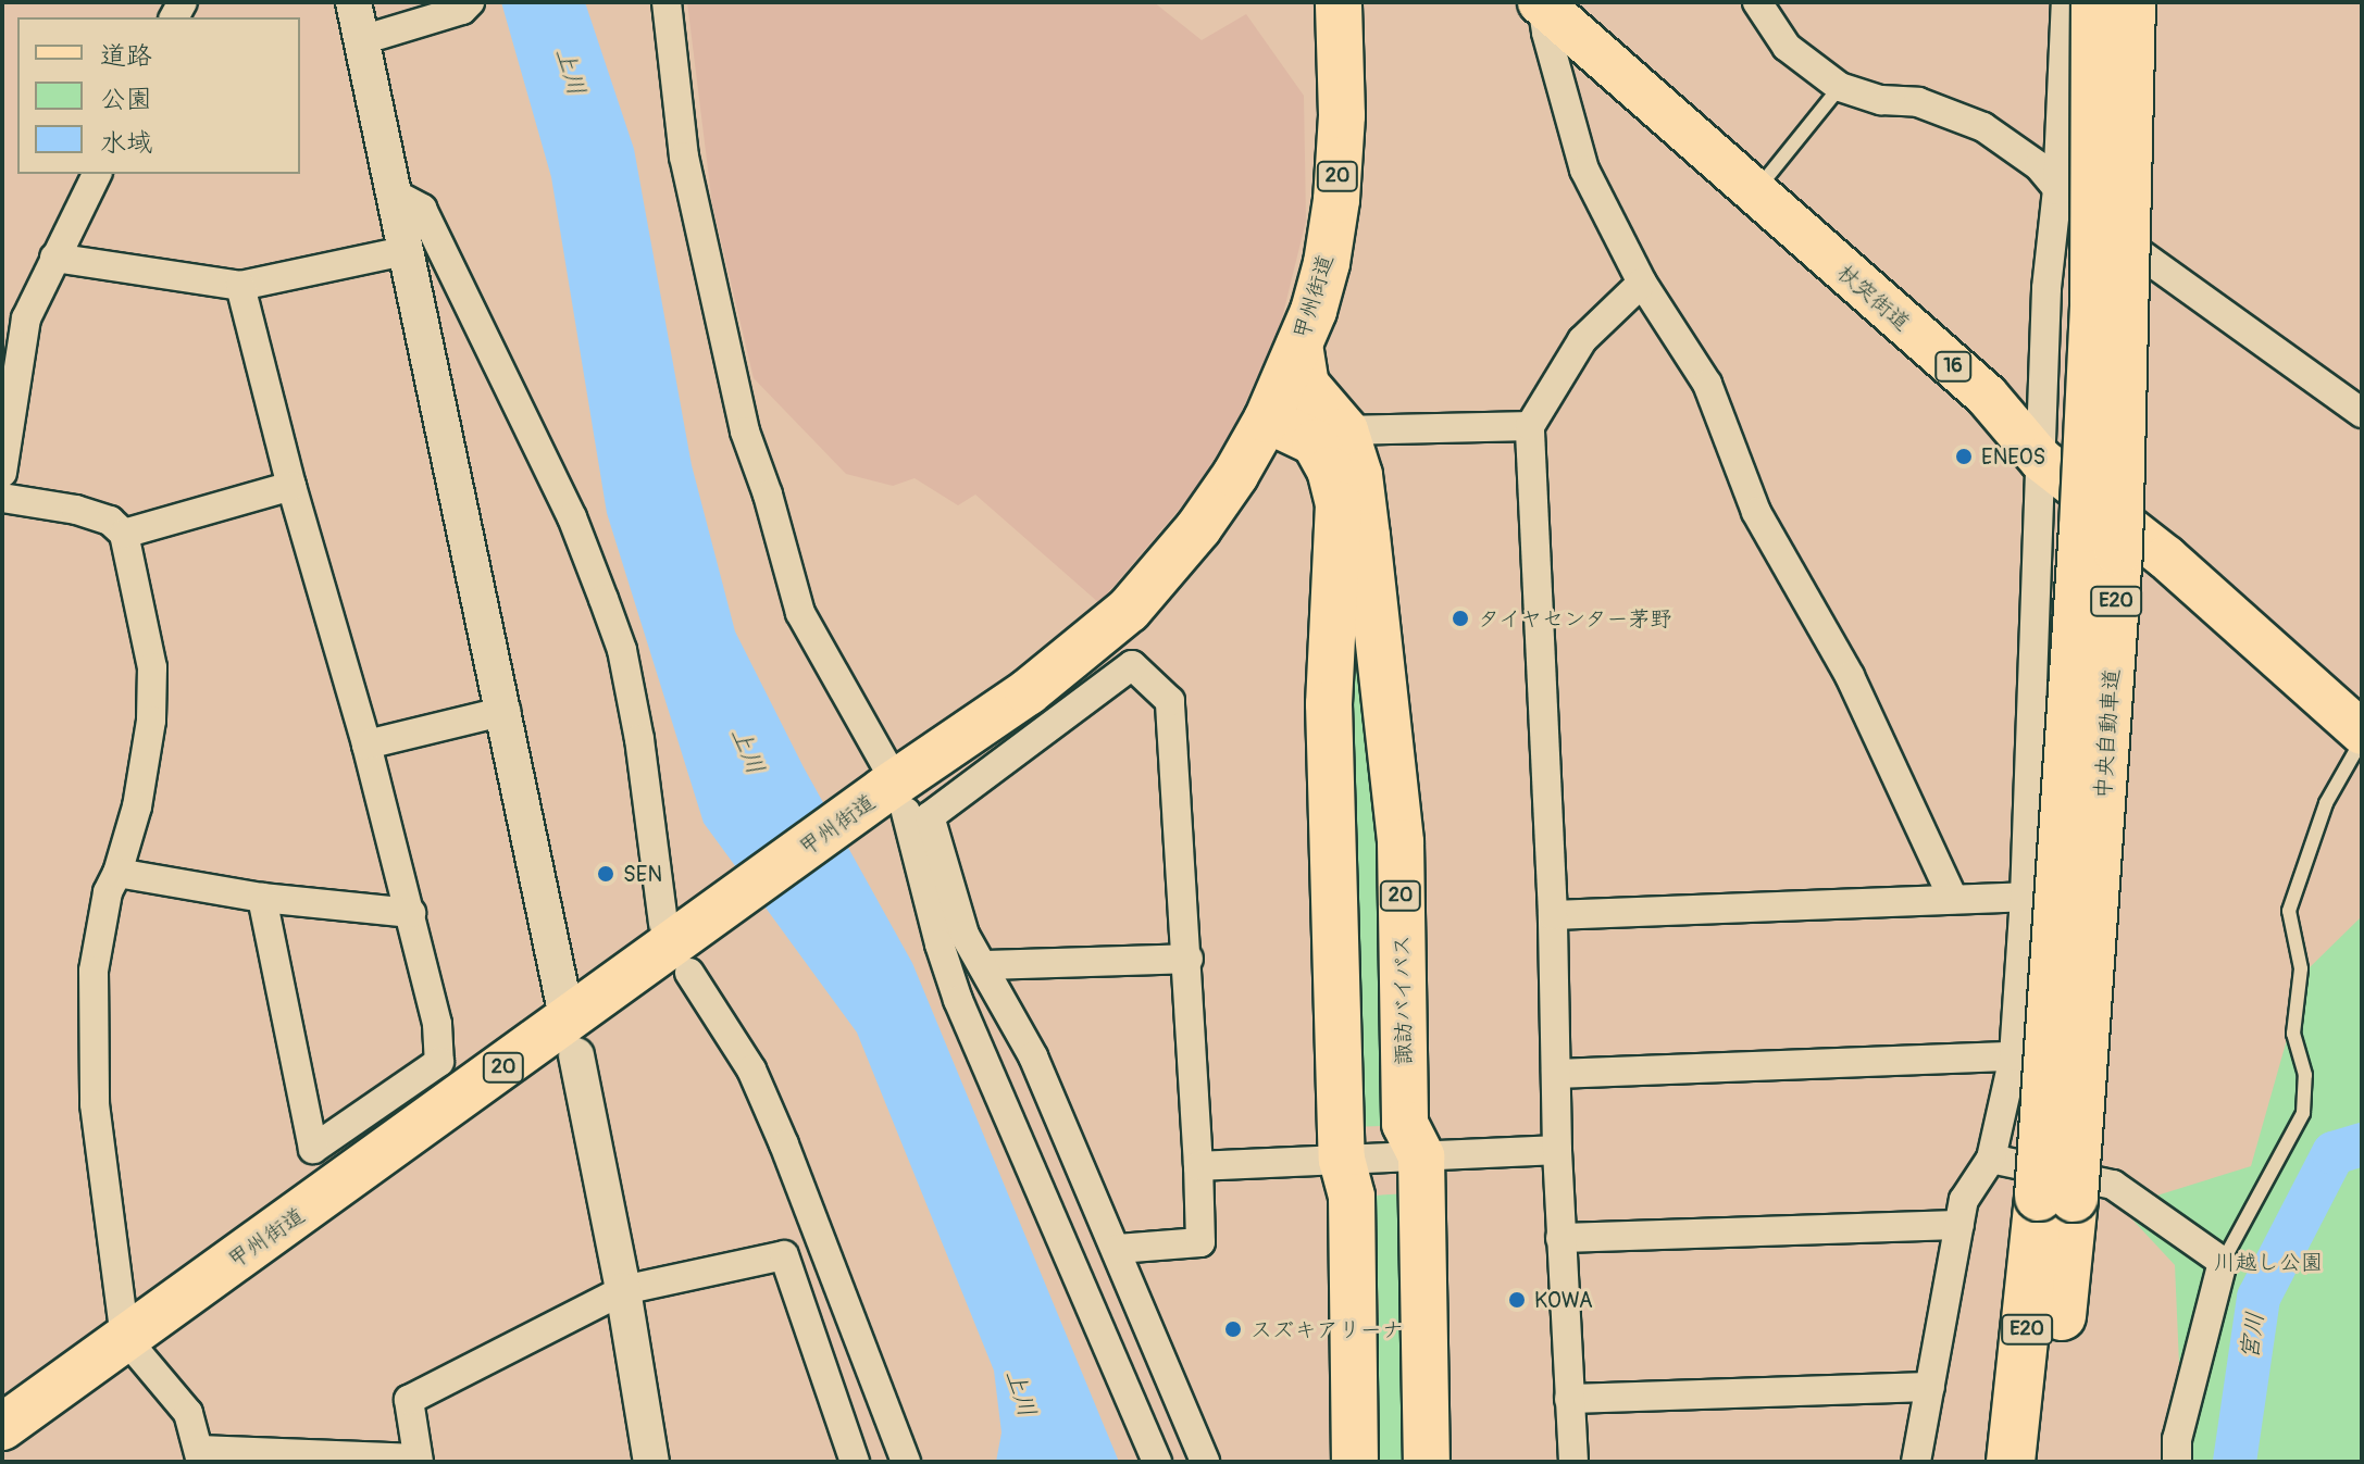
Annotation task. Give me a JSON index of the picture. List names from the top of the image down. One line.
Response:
{"streets":{"highway":["20","甲州街道","E20","中央自動車道","諏訪バイパス"],"main road":["杖突街道","16"]},"crossings":[["甲州街道","諏訪バイパス"]],"water":["上川","宮川"],"parks":["川越し公園"],"places":["ENEOS","タイヤセンター茅野","SEN","KOWA","スズキアリーナ"],"legend":["道路","公園","水域"]}
